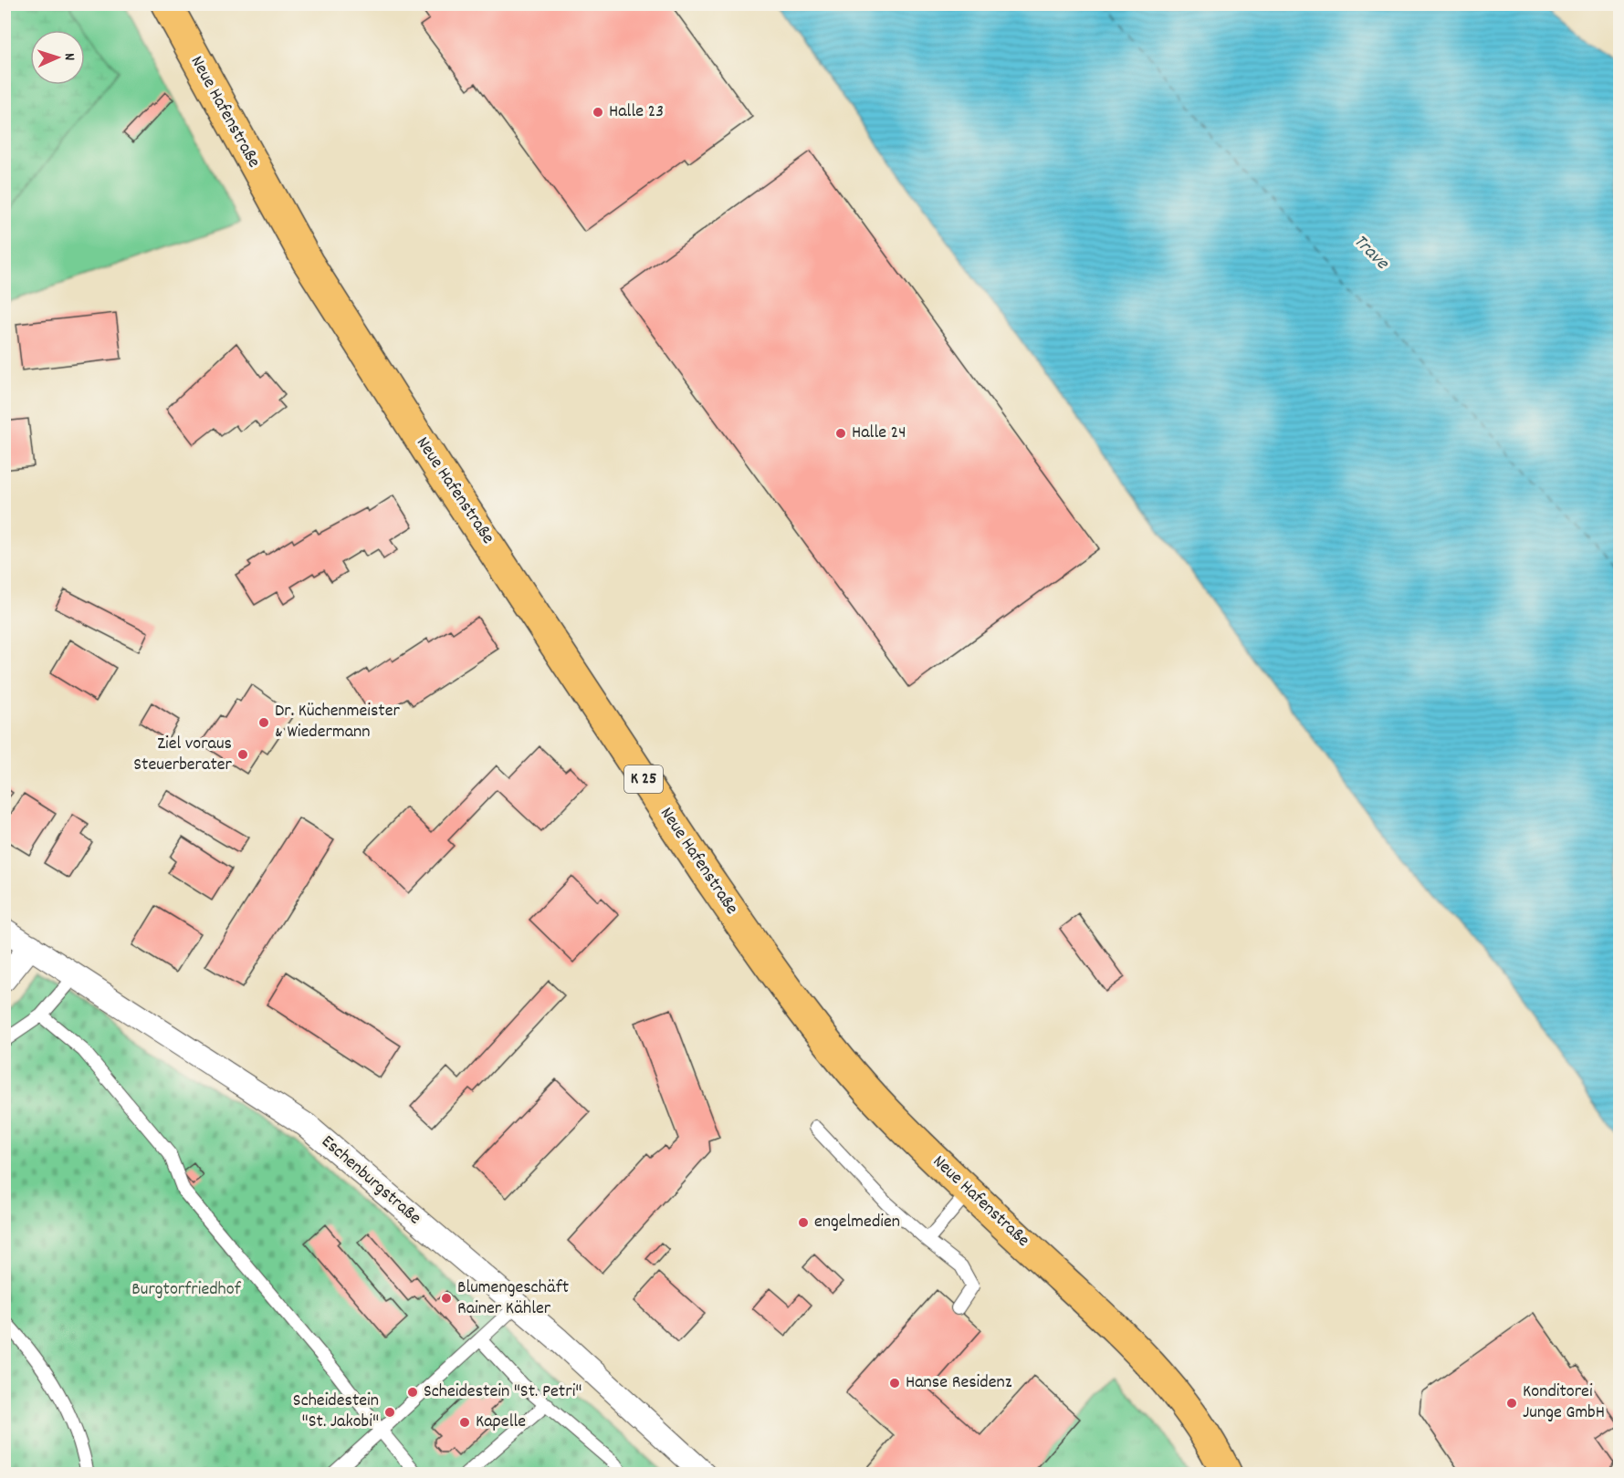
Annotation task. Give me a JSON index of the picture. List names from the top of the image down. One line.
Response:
{"streets":{"main road":["Neue Hafenstraße","K 25"],"street":["Eschenburgstraße"]},"water":["Trave"],"parks":["Burgtorfriedhof"],"places":["Halle 23","Halle 24","Dr. Küchenmeister & Wiedermann","Ziel voraus Steuerberater","engelmedien","Blumengeschäft Rainer Kähler","Hanse Residenz","Scheidestein \"St. Petri\"","Konditorei Junge GmbH","Scheidestein \"St. Jakobi\"","Kapelle"],"north":"right"}
